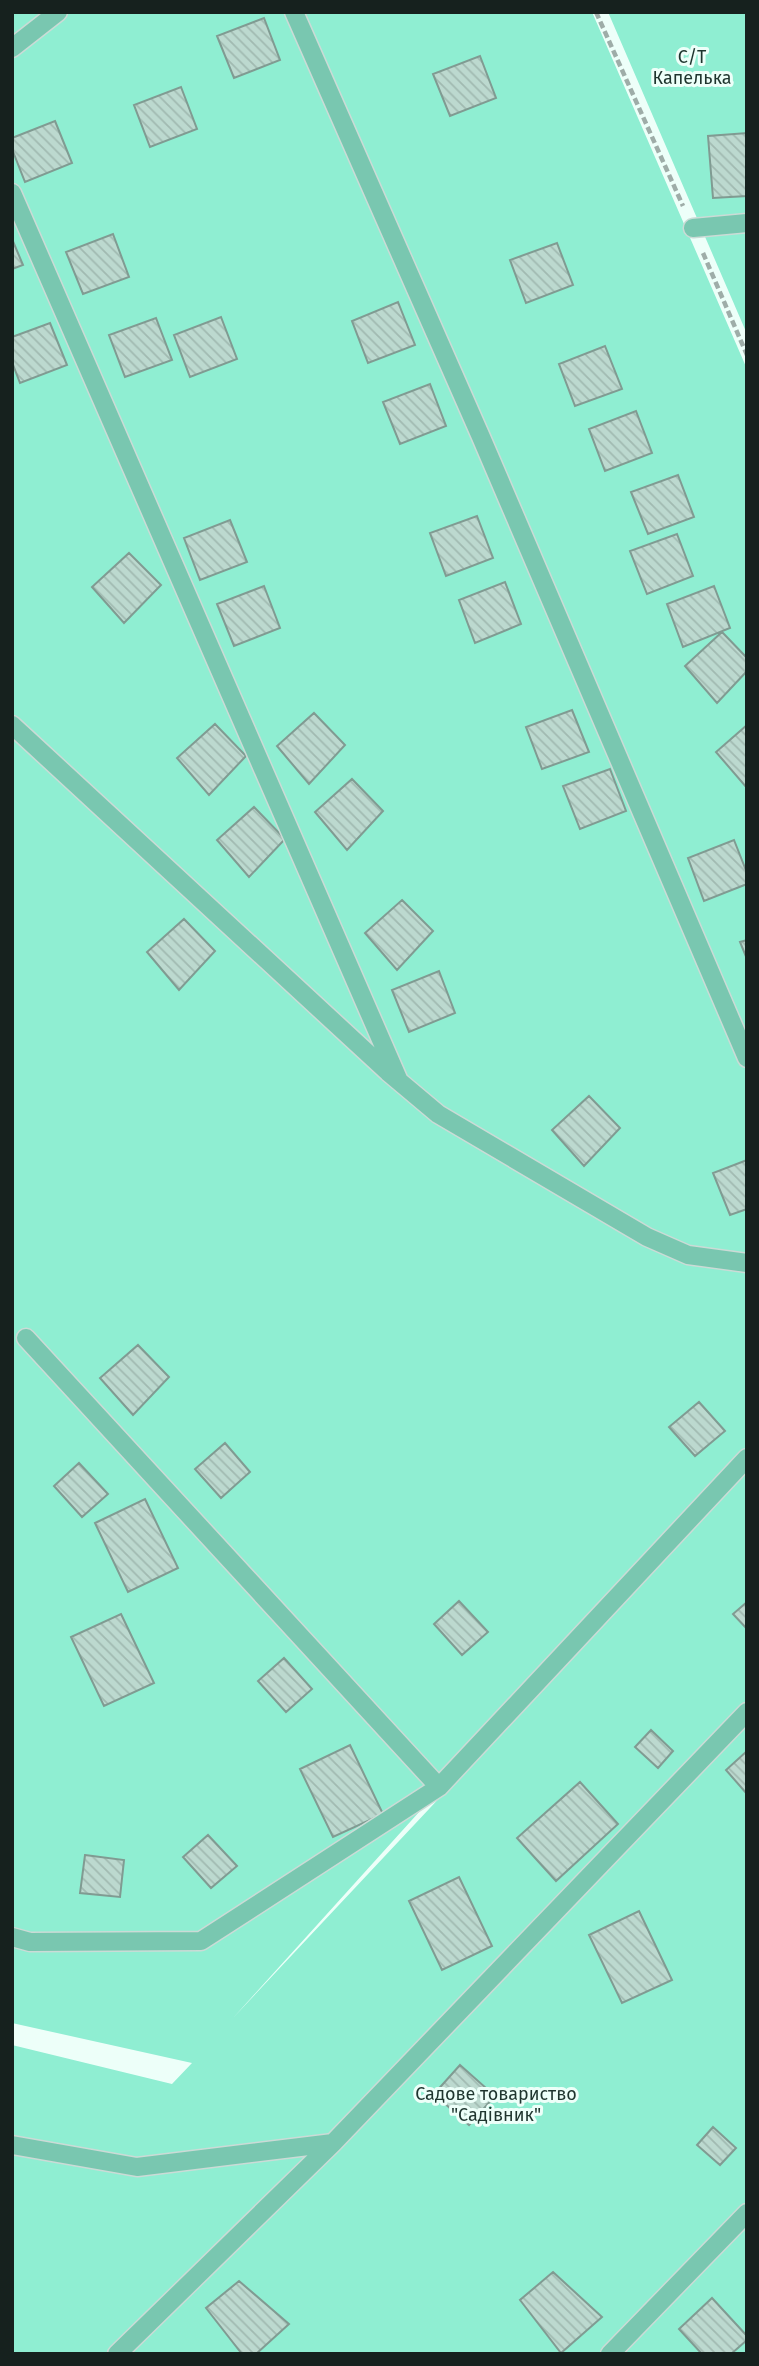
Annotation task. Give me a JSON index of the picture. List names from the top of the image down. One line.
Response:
{"parks":["С/Т Капелька","Садове товариство \"Садівник\""]}
